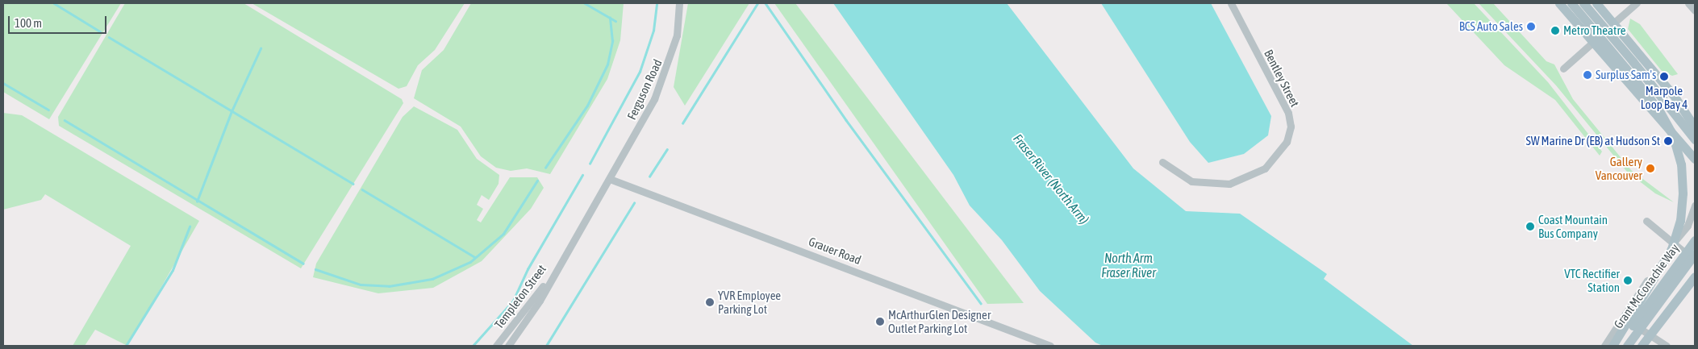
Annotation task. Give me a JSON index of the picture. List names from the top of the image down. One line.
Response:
{"streets":{"main road":["Grant McConachie Way"],"street":["Bentley Street","Ferguson Road","Grauer Road","Templeton Street"]},"crossings":[["Ferguson Road","Grauer Road"],["Ferguson Road","Templeton Street"],["Grauer Road","Templeton Street"]],"water":["Fraser River (North Arm)","North Arm Fraser River"],"places":["BCS Auto Sales","Metro Theatre","Surplus Sam's","Marpole Loop Bay 4","SW Marine Dr (EB) at Hudson St","Gallery Vancouver","Coast Mountain Bus Company","VTC Rectifier Station","YVR Employee Parking Lot","McArthurGlen Designer Outlet Parking Lot"],"scale_bar":"100 m"}
